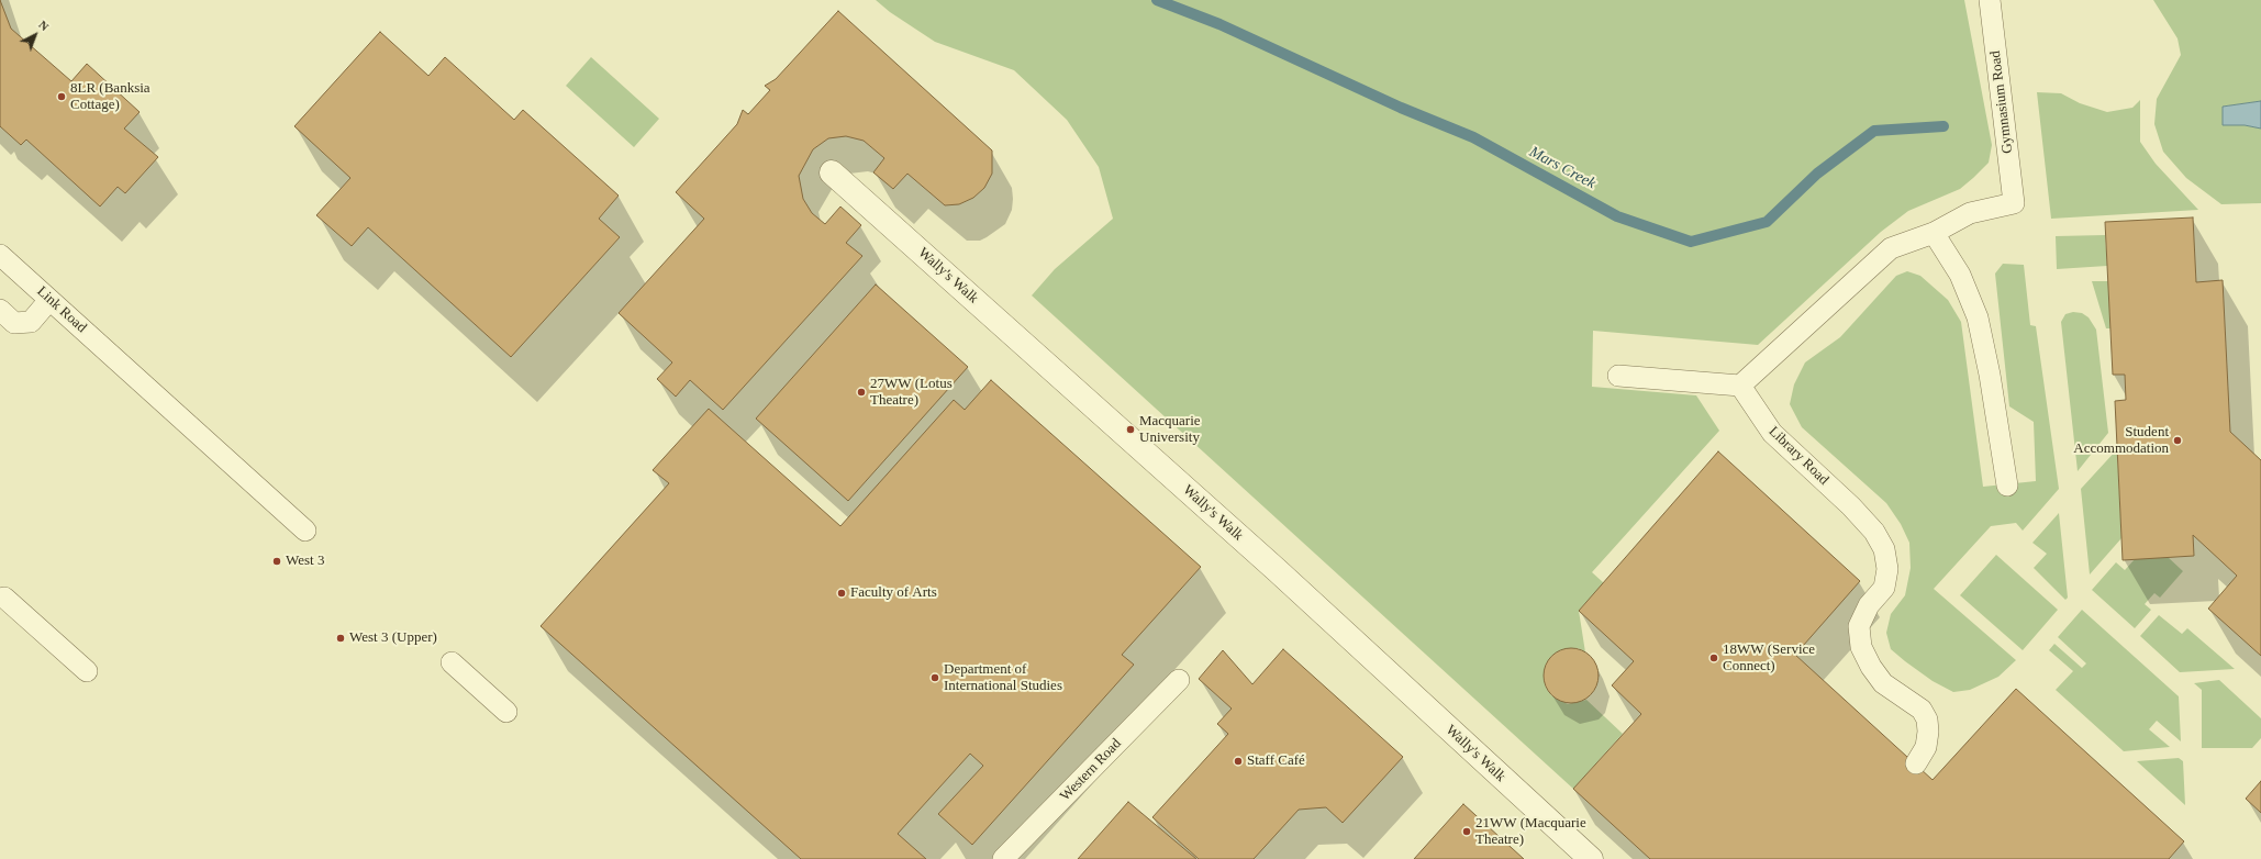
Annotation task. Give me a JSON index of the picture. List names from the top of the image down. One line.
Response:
{"streets":{"street":["Wally's Walk"],"lane":["Gymnasium Road","Link Road","Library Road","Western Road"]},"water":["Mars Creek"],"places":["8LR (Banksia Cottage)","27WW (Lotus Theatre)","Macquarie University","Student Accommodation","West 3","Faculty of Arts","West 3 (Upper)","18WW (Service Connect)","Department of International Studies","Staff Café","21WW (Macquarie Theatre)"],"north":"top right"}
